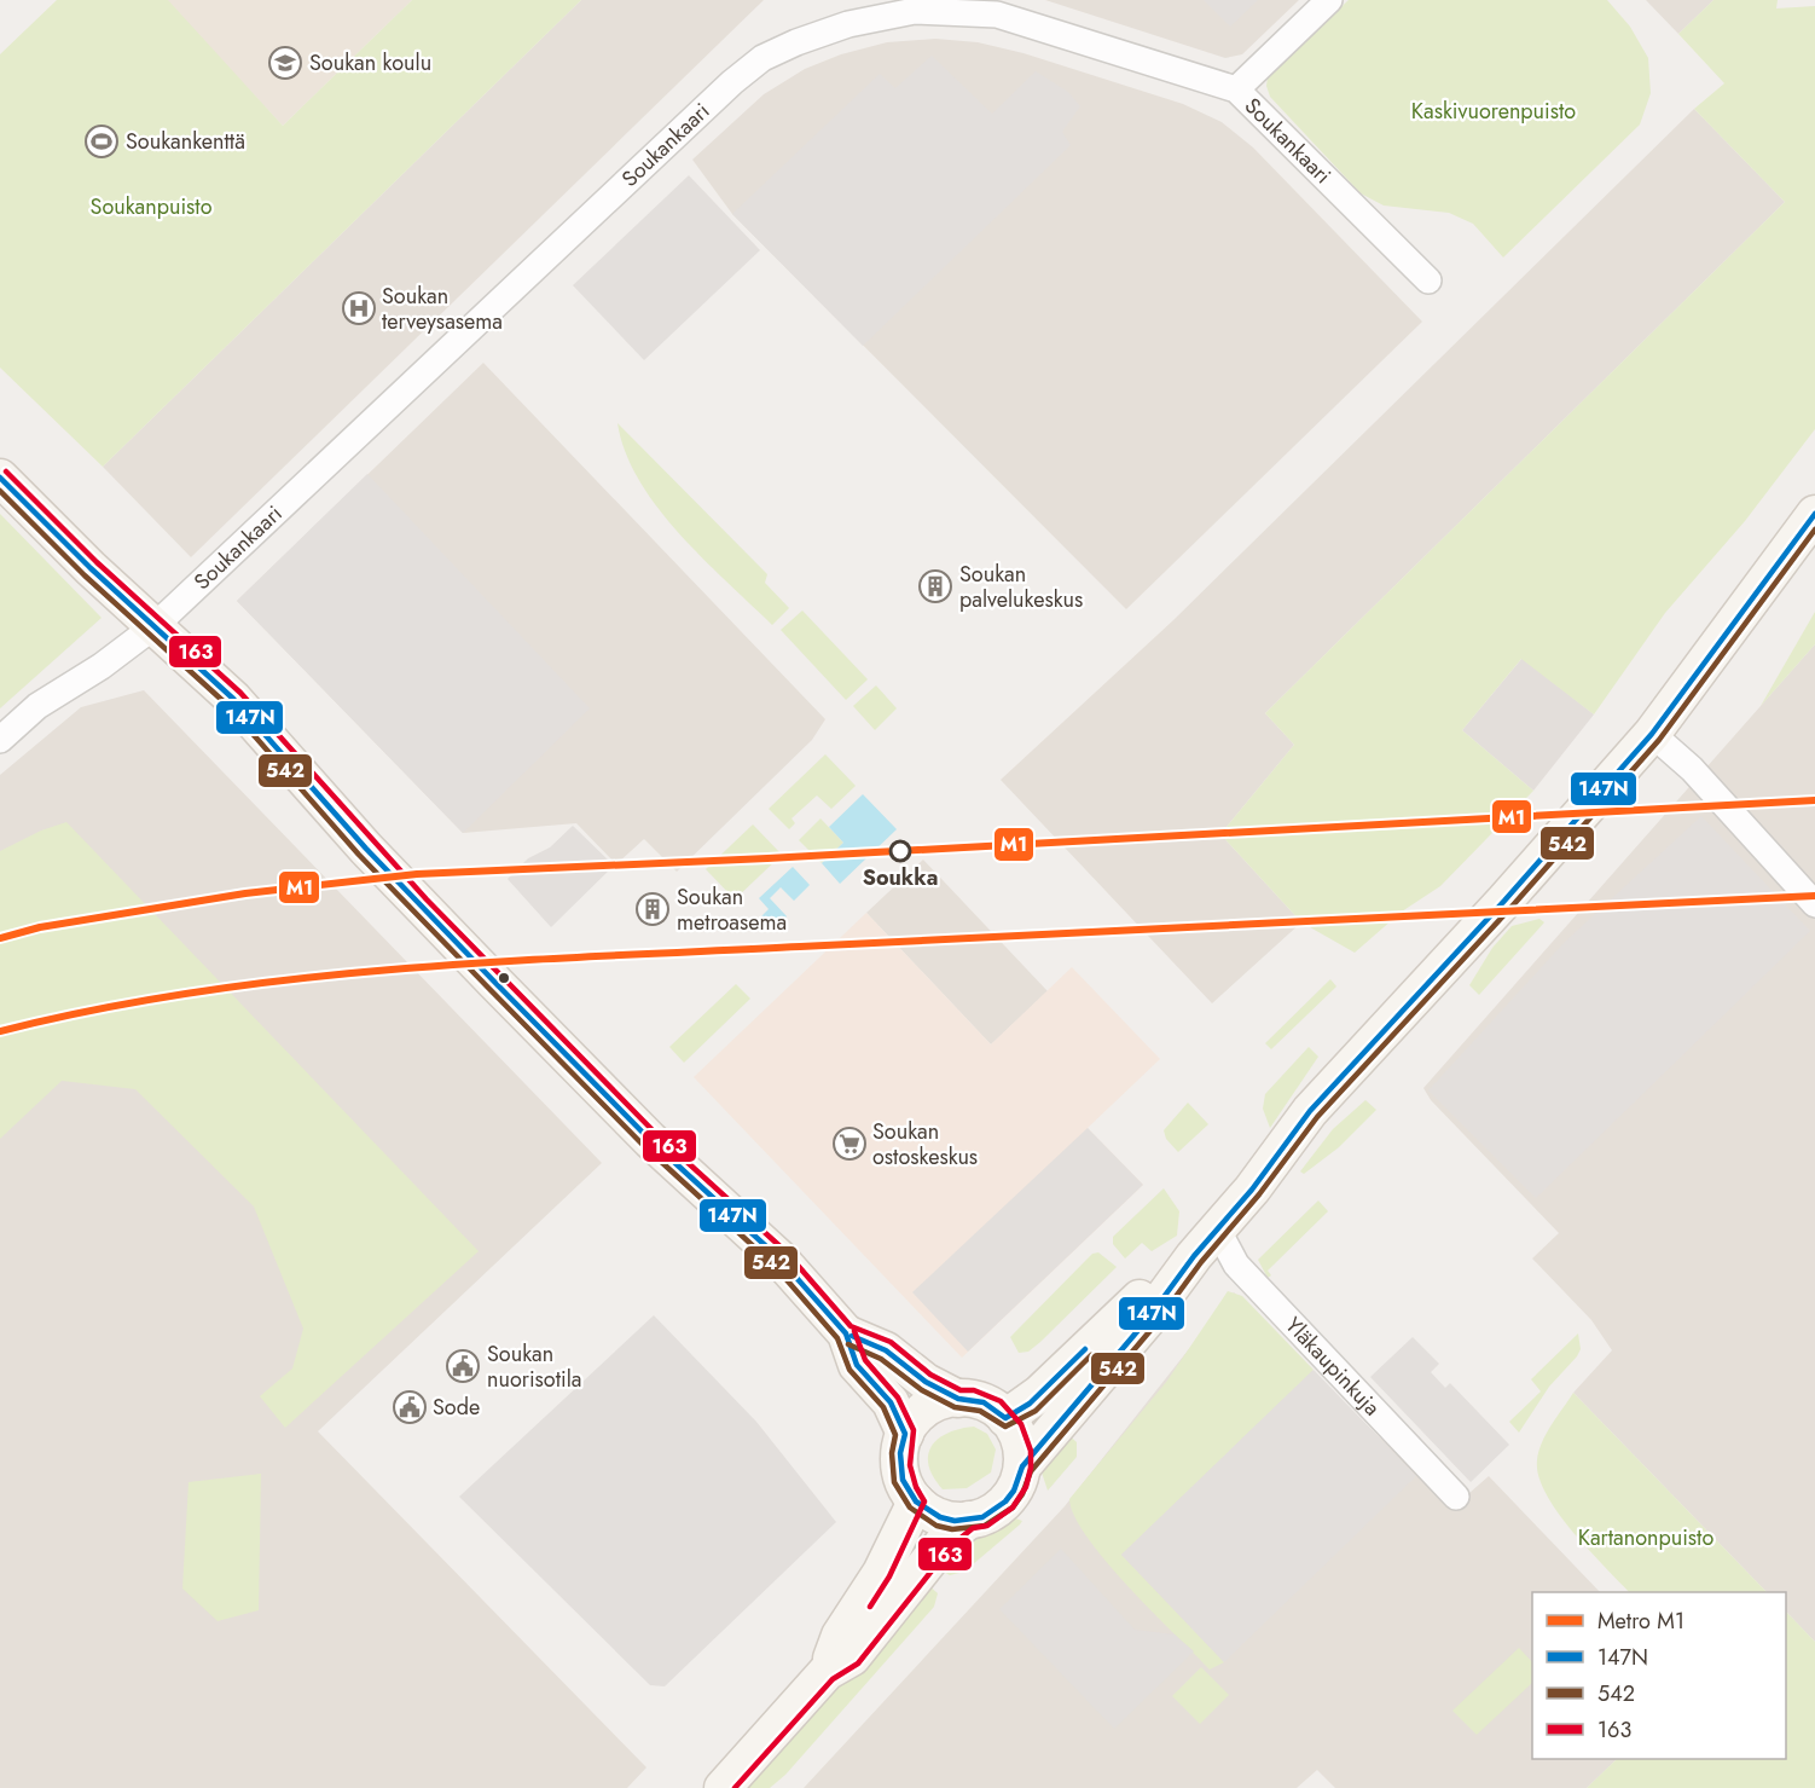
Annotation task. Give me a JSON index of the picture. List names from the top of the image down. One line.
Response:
{"streets":{"street":["Soukankaari","Yläkaupinkuja"]},"parks":["Kaskivuorenpuisto","Soukanpuisto","Kartanonpuisto"],"places":{"school or university":["Soukan koulu"],"sports":["Soukankenttä"],"hospital":["Soukan terveysasema"],"building":["Soukan palvelukeskus","Soukan metroasema"],"other":["Soukka"],"supermarket":["Soukan ostoskeskus"],"public building":["Soukan nuorisotila","Sode"]},"lines":["transit line 163","transit line 147N","transit line 542","metro line M1"],"legend":["Metro M1","147N","542","163"]}
